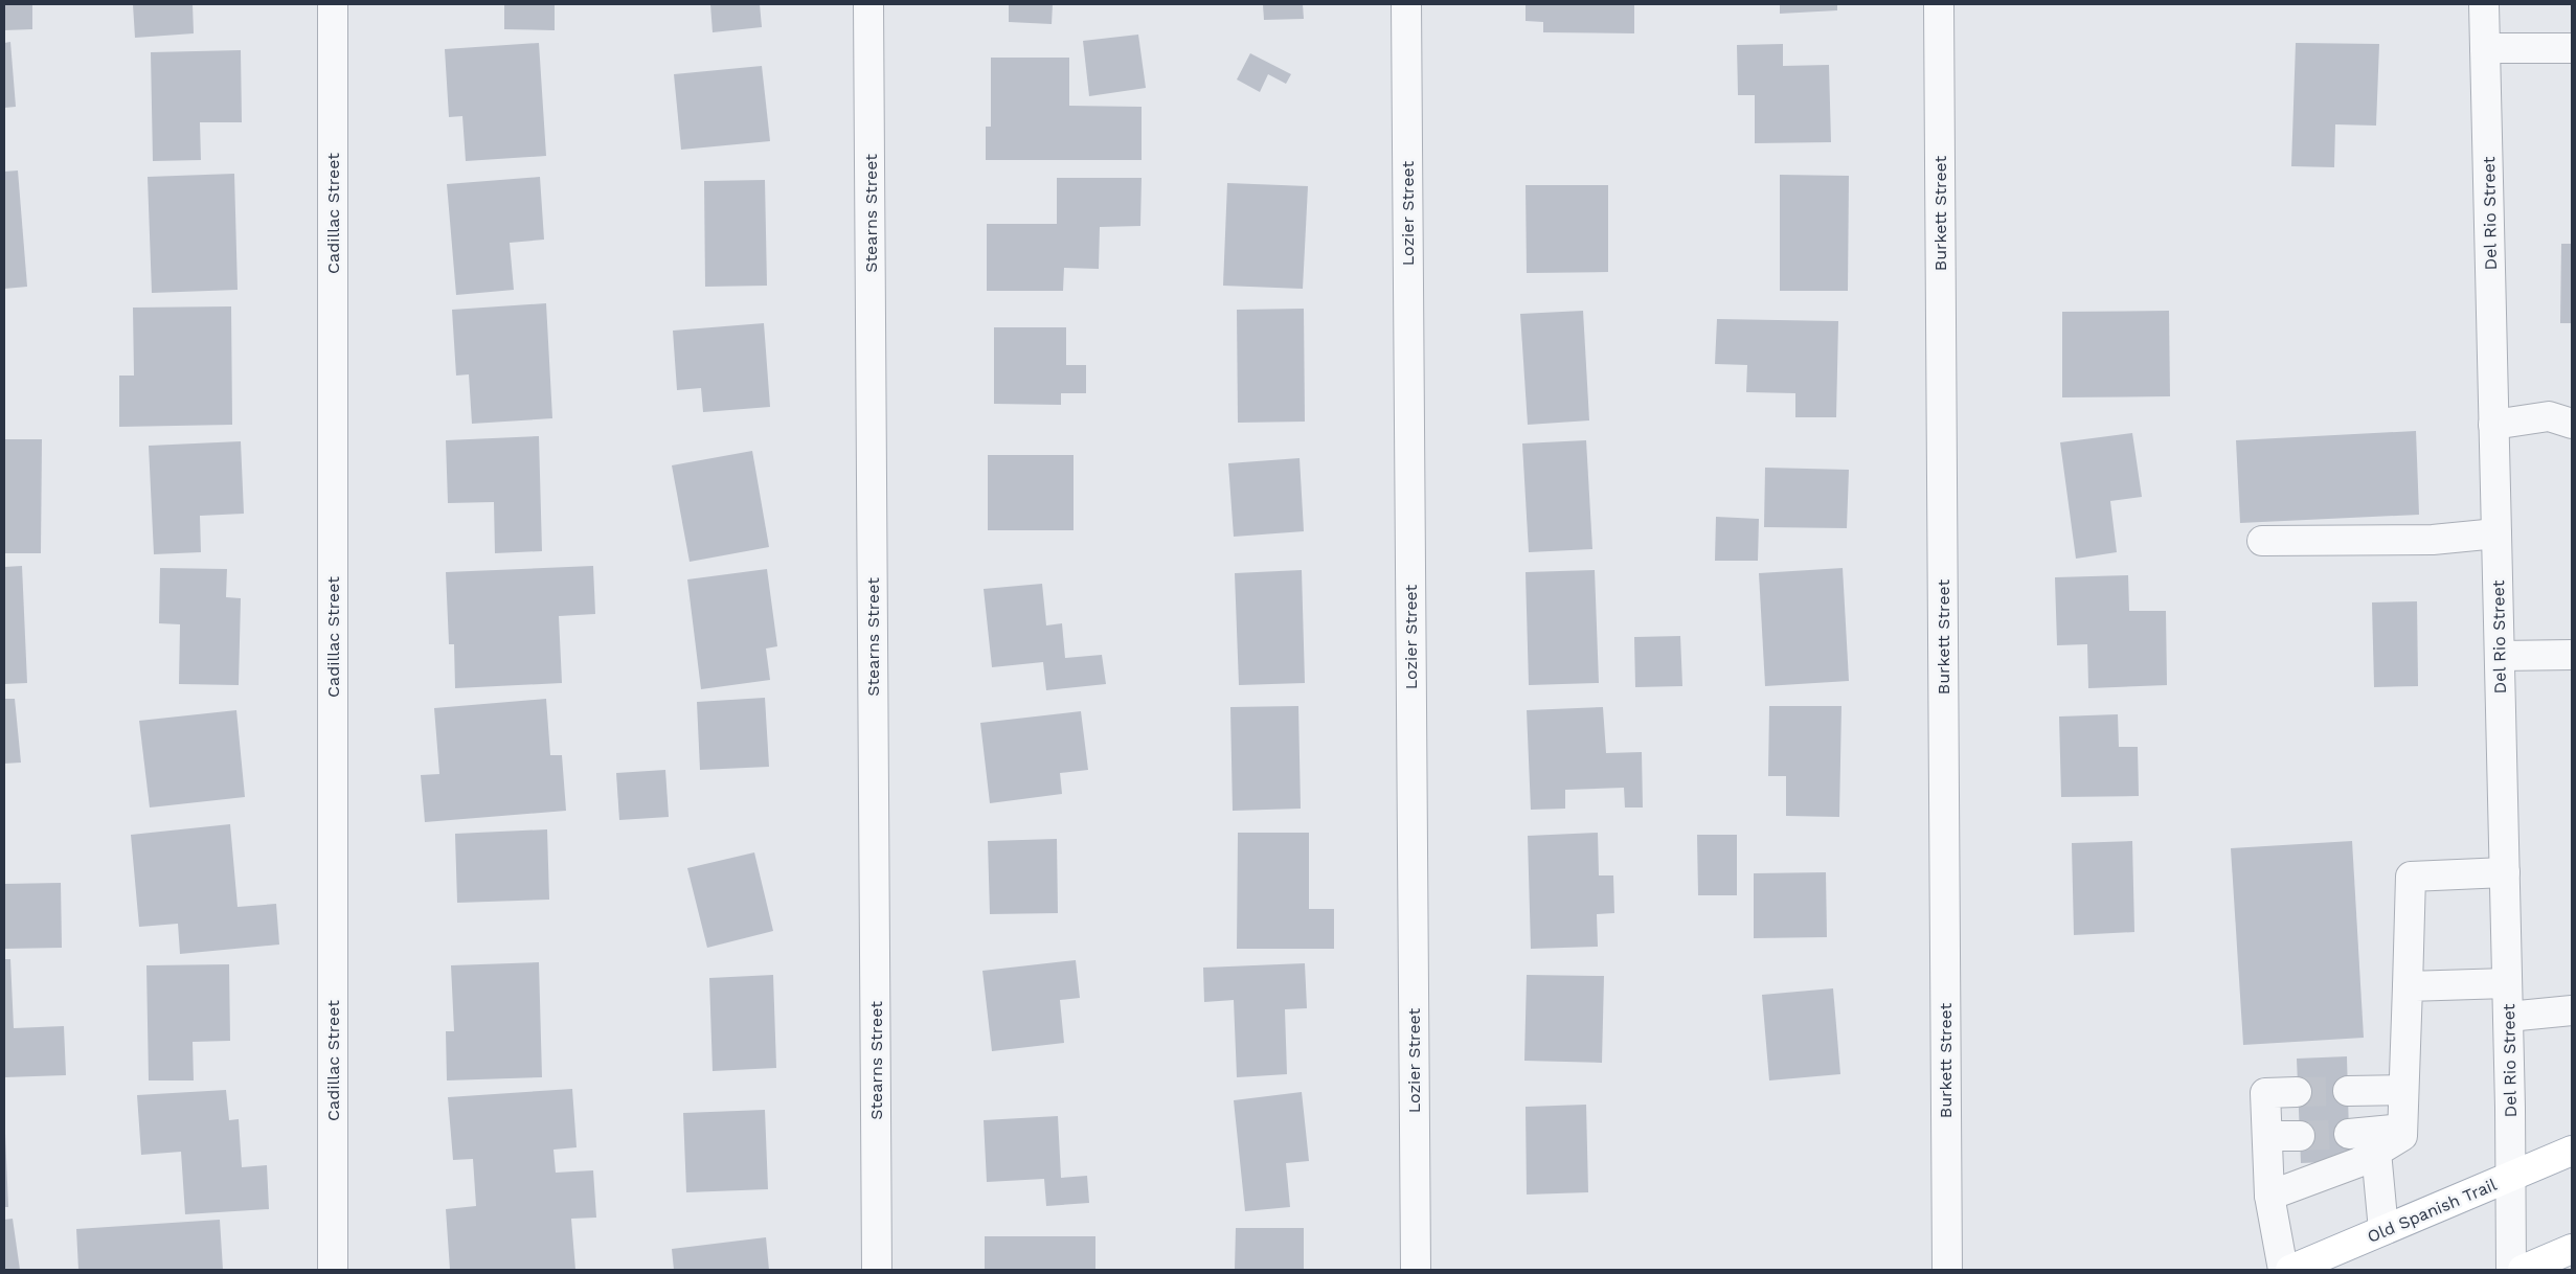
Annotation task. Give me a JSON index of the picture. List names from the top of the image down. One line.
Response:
{"streets":{"main road":["Old Spanish Trail"],"street":["Cadillac Street","Stearns Street","Lozier Street","Burkett Street","Del Rio Street"]},"crossings":[["Del Rio Street","Old Spanish Trail"]]}
